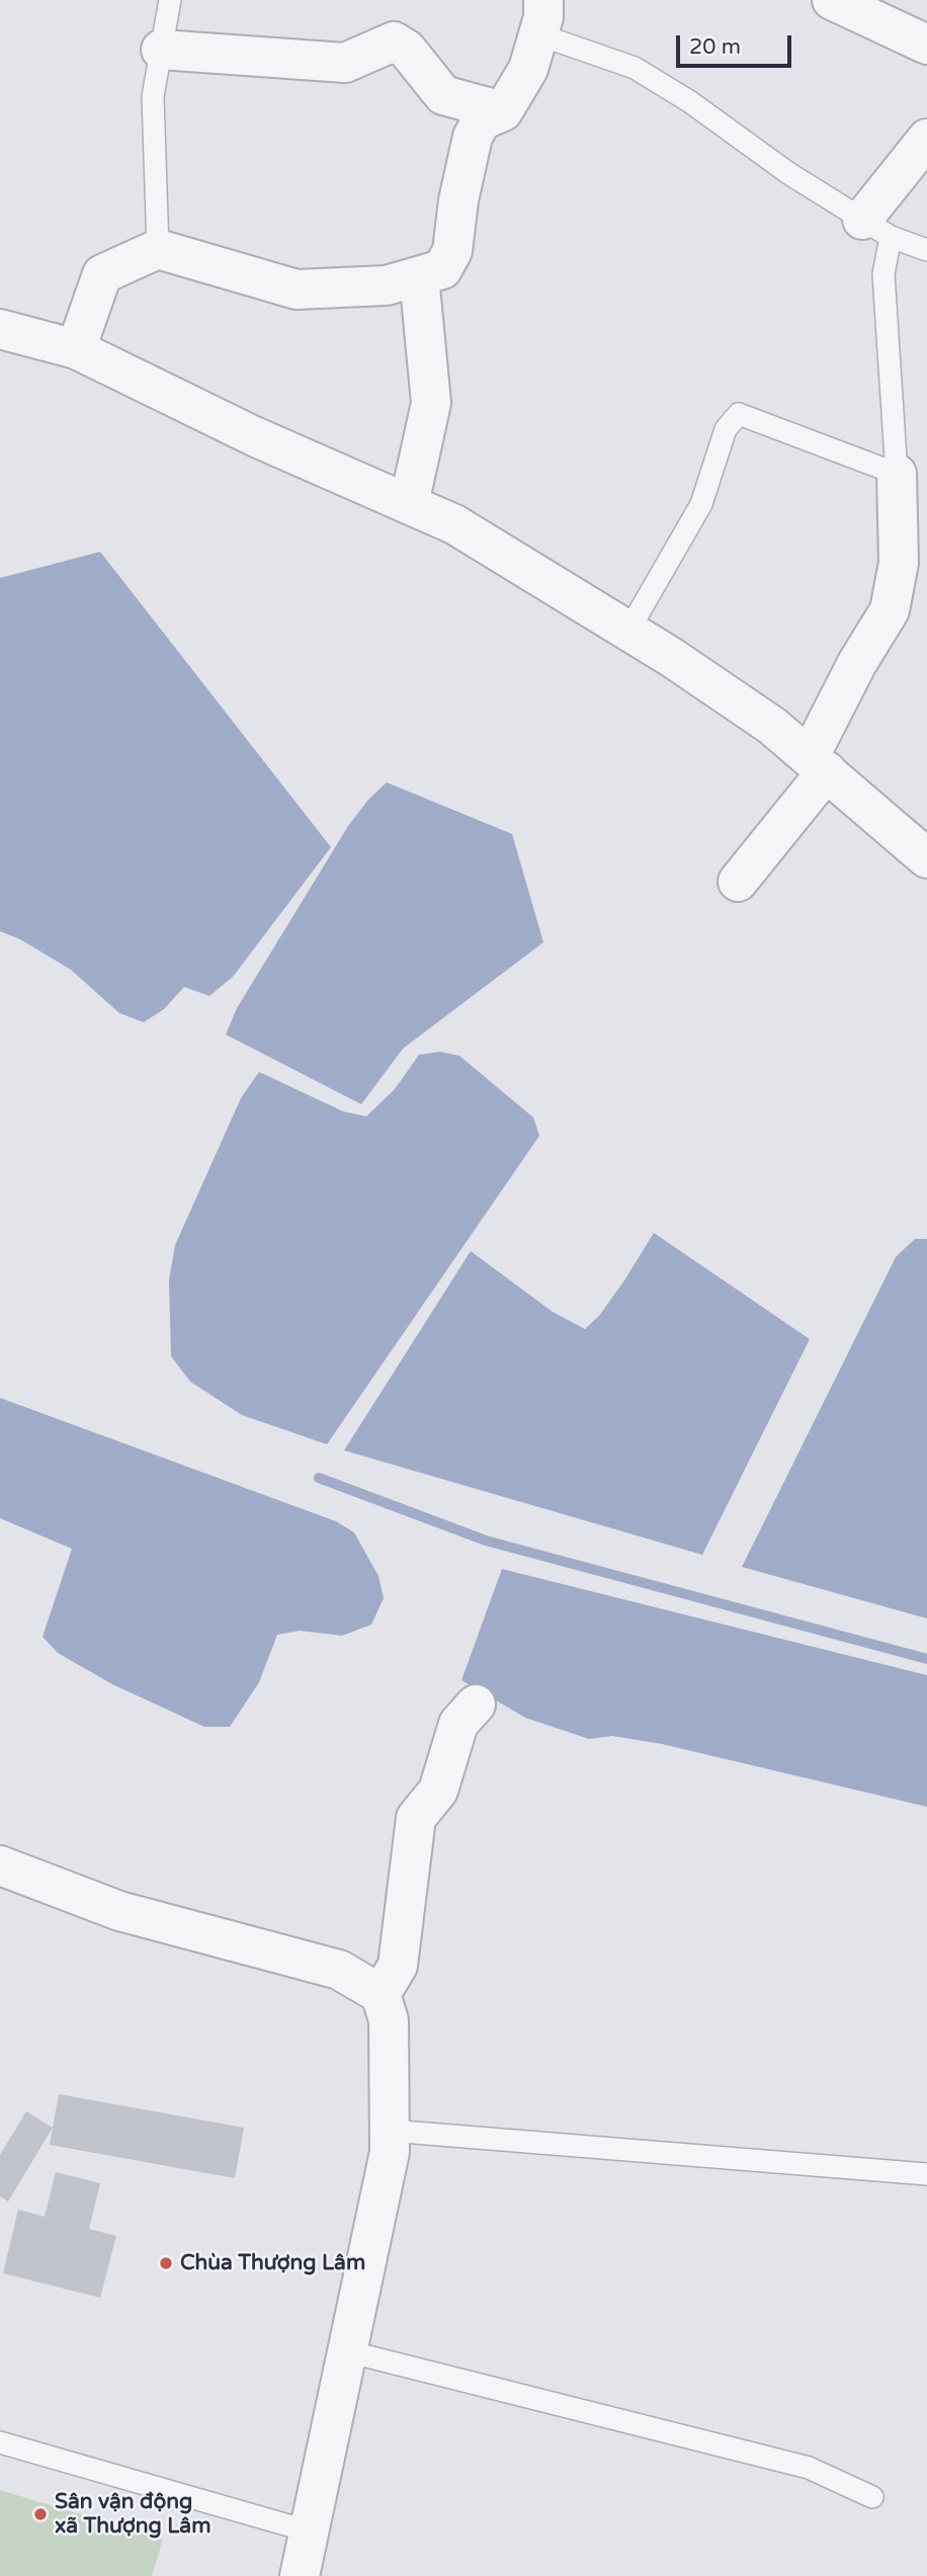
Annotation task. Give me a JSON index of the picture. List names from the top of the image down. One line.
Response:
{"places":["Chùa Thượng Lâm","Sân vận động xã Thượng Lâm"],"scale_bar":"20 m"}
